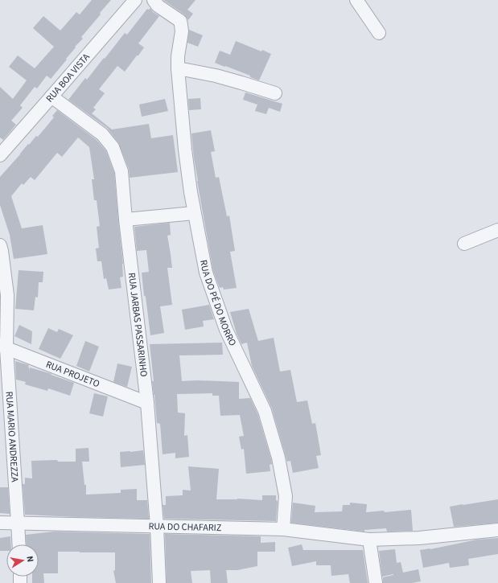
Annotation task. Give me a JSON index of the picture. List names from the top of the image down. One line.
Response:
{"streets":{"street":["RUA BOA VISTA","RUA DO PÉ DO MORRO","RUA JARBAS PASSARINHO","RUA PROJETO","RUA MARIO ANDREZZA","RUA DO CHAFARIZ"]},"crossings":[["RUA BOA VISTA","RUA JARBAS PASSARINHO"],["RUA DO PÉ DO MORRO","RUA DO CHAFARIZ"],["RUA JARBAS PASSARINHO","RUA PROJETO"],["RUA JARBAS PASSARINHO","RUA DO CHAFARIZ"],["RUA PROJETO","RUA MARIO ANDREZZA"],["RUA MARIO ANDREZZA","RUA DO CHAFARIZ"]],"north":"right"}
